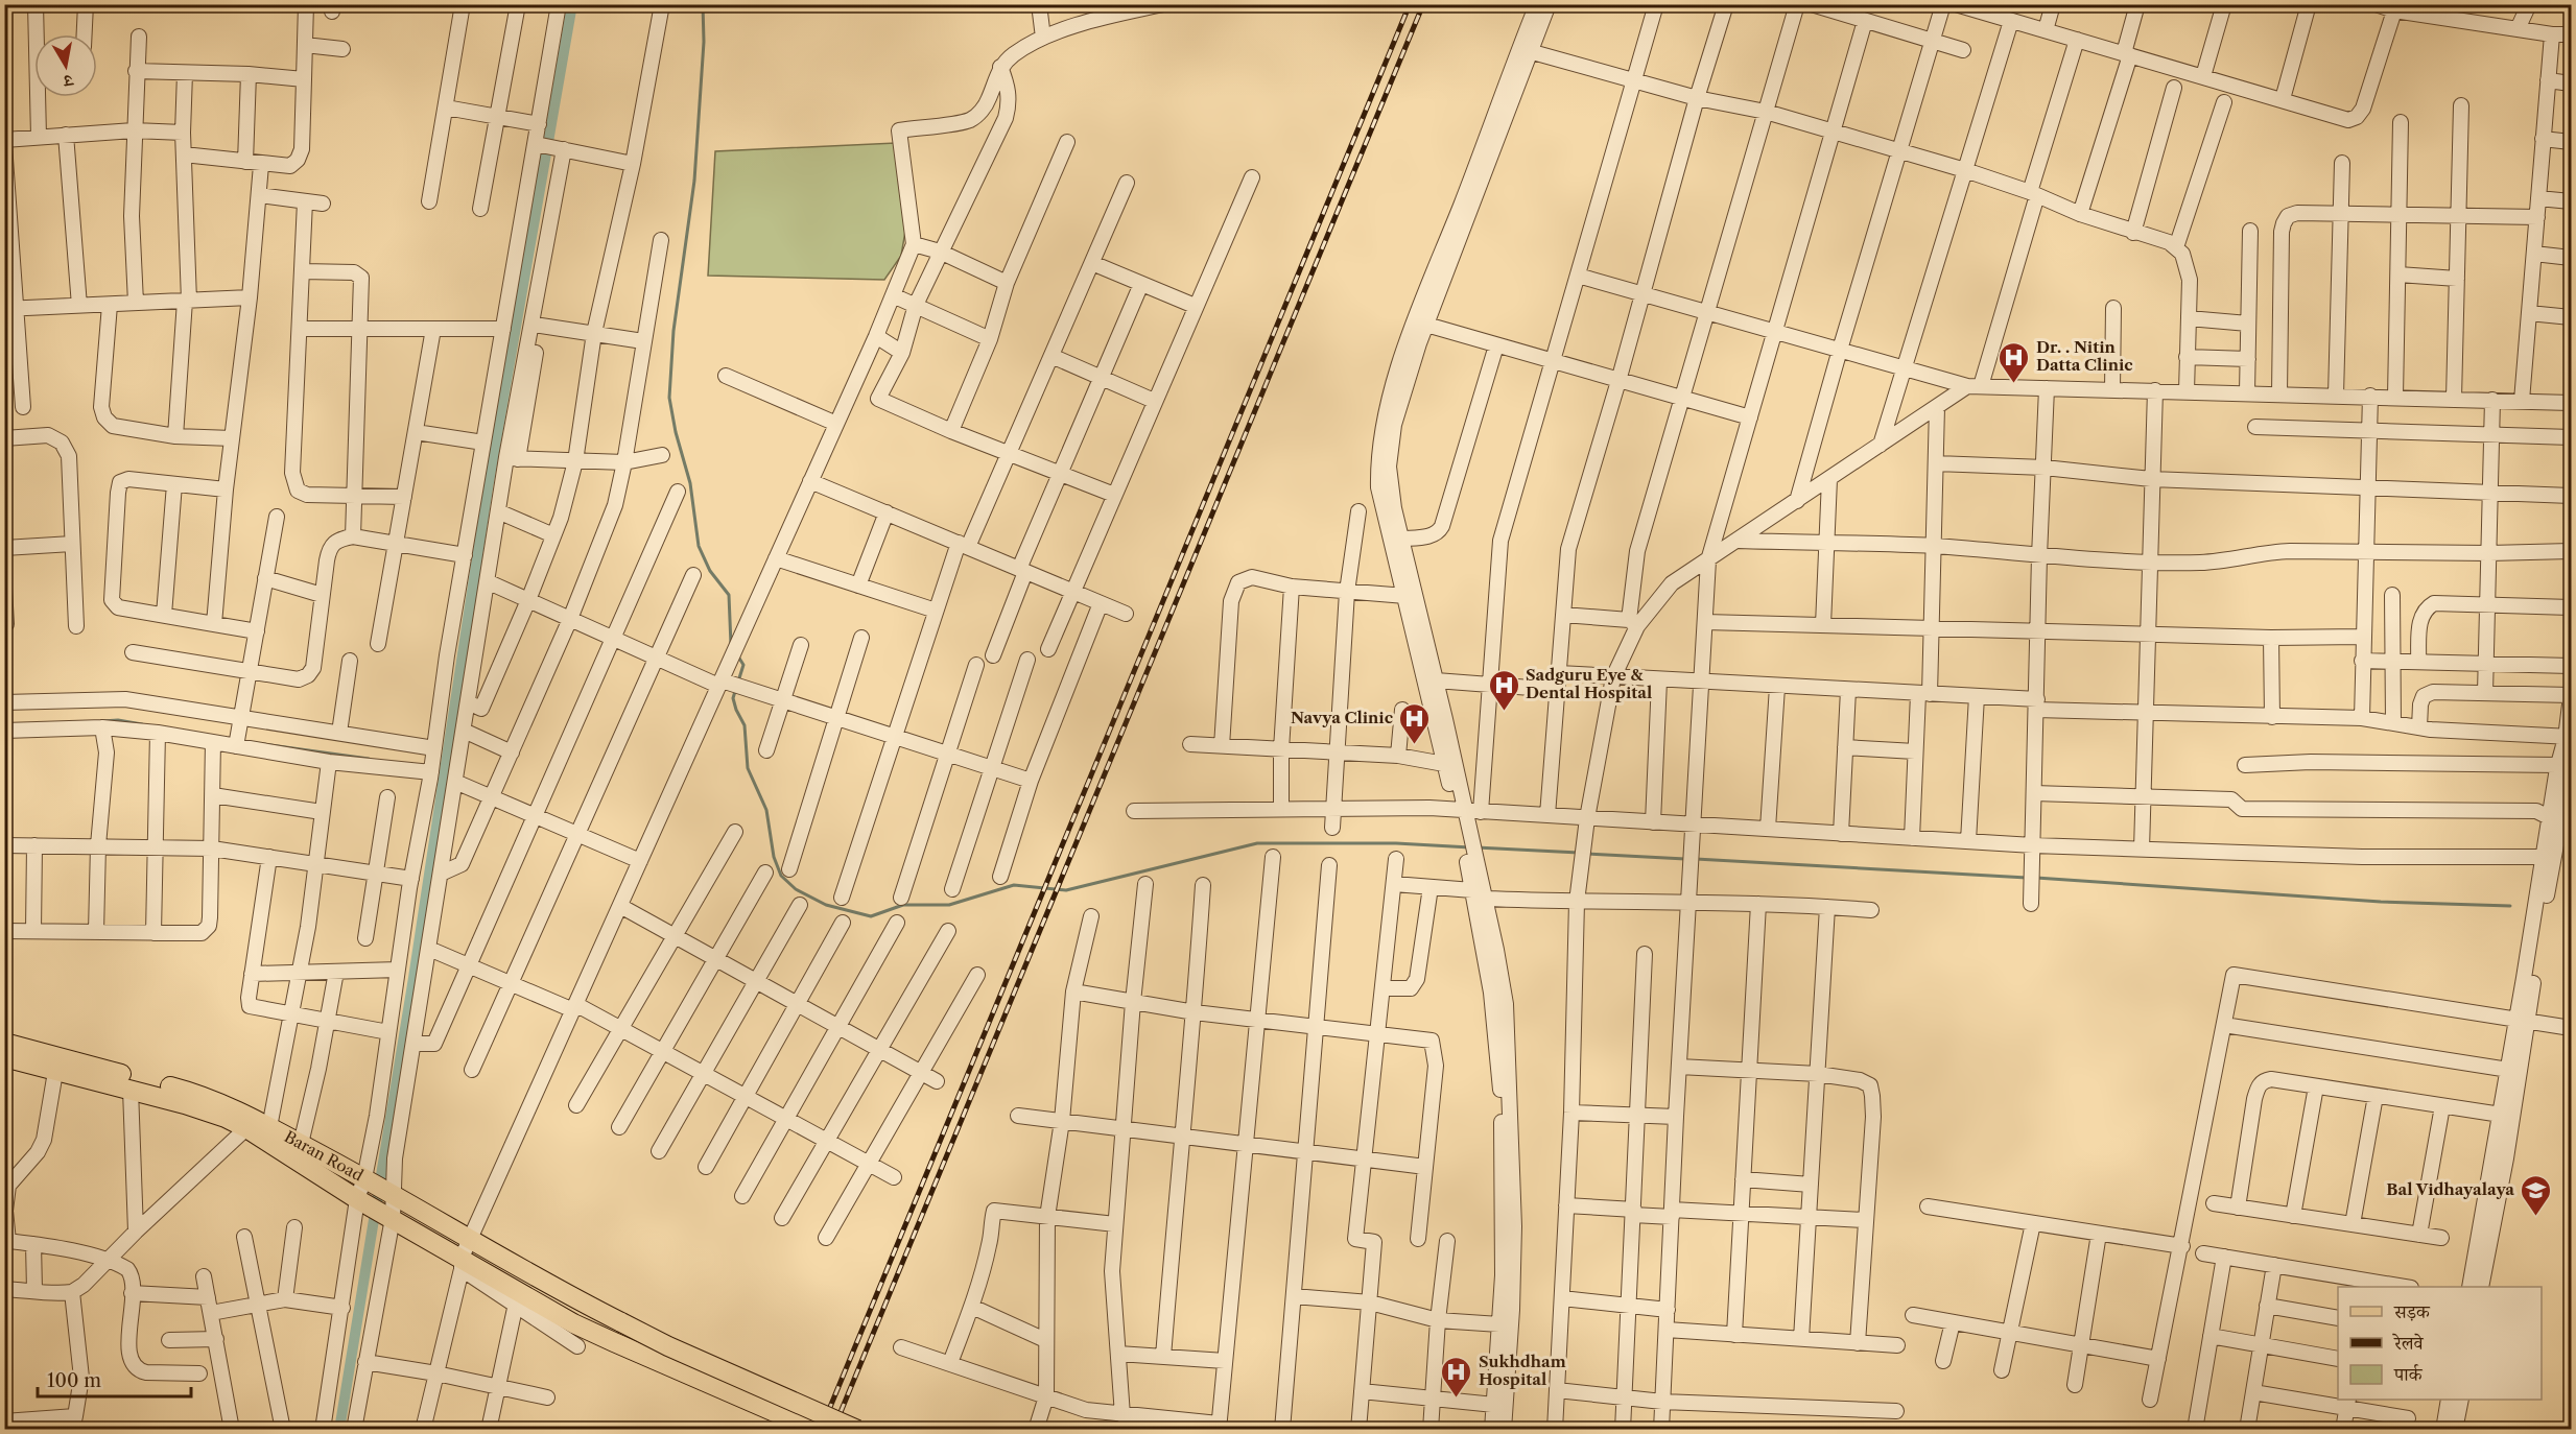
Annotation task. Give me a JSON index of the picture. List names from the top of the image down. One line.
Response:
{"streets":{"main road":["Baran Road"]},"places":{"hospital":["Dr. . Nitin Datta Clinic","Sadguru Eye & Dental Hospital","Navya Clinic","Sukhdham Hospital"],"school or university":["Bal Vidhayalaya"]},"legend":["सड़क","रेलवे","पार्क"],"scale_bar":"100 m","north":"bottom"}
